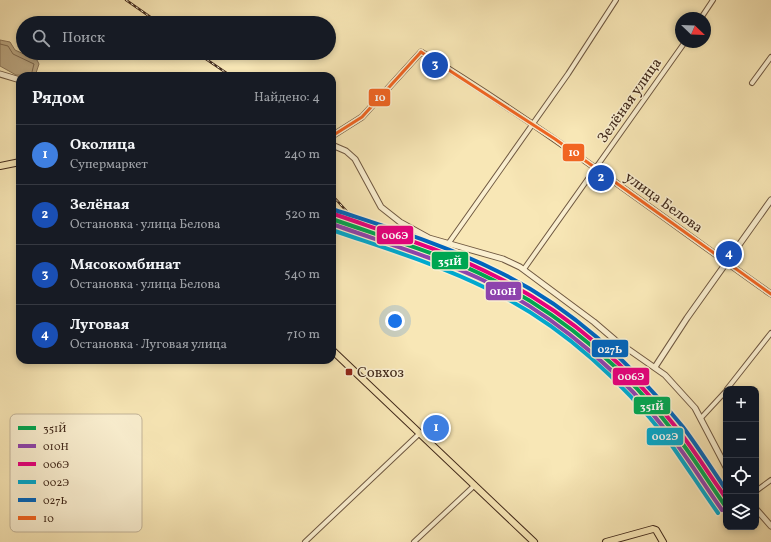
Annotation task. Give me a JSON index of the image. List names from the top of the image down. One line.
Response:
{"streets":{"street":["Зелёная улица","улица Белова"]},"crossings":[["Зелёная улица","улица Белова"]],"places":{"transit":["Совхоз"]},"lines":["transit line 10","transit line 027Ь","transit line 006Э","transit line 351Й","transit line 010Н","transit line 002Э"],"legend":["351Й","010Н","006Э","002Э","027Ь","10"],"north":"bottom right","page":{"search":"Поиск","pins":["3","2","4","1"],"heading":["Рядом","Найдено: 4"],"list":[{"mark":"1","name":"Околица","note":"Супермаркет","value":"240 m"},{"mark":"2","name":"Зелёная","note":"Остановка · улица Белова","value":"520 m"},{"mark":"3","name":"Мясокомбинат","note":"Остановка · улица Белова","value":"540 m"},{"mark":"4","name":"Луговая","note":"Остановка · Луговая улица","value":"710 m"}],"map_buttons":["+","−"]}}
